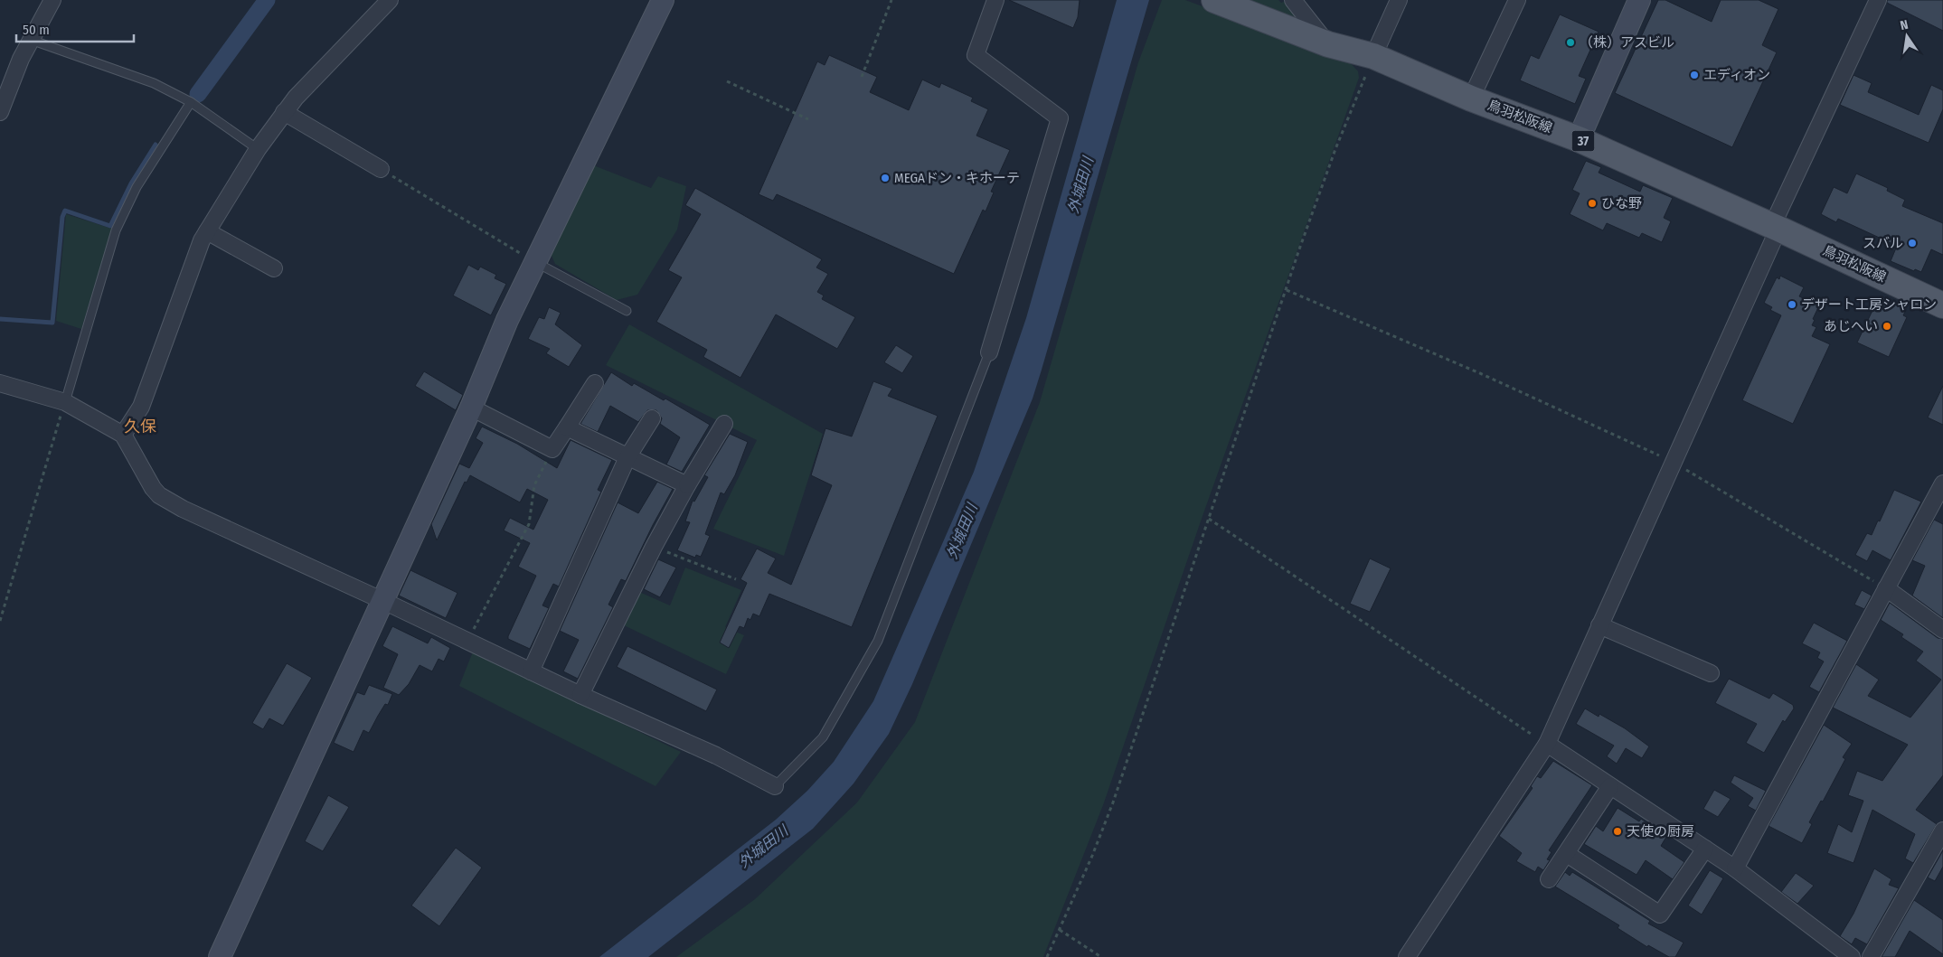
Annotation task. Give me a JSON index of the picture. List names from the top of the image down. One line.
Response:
{"streets":{"main road":["鳥羽松阪線","37"]},"districts":["久保"],"water":["外城田川"],"places":["（株）アスビル","エディオン","MEGAドン・キホーテ","ひな野","スバル","デザート工房シャロン","あじへい","天使の厨房"],"scale_bar":"50 m","north":"top"}
